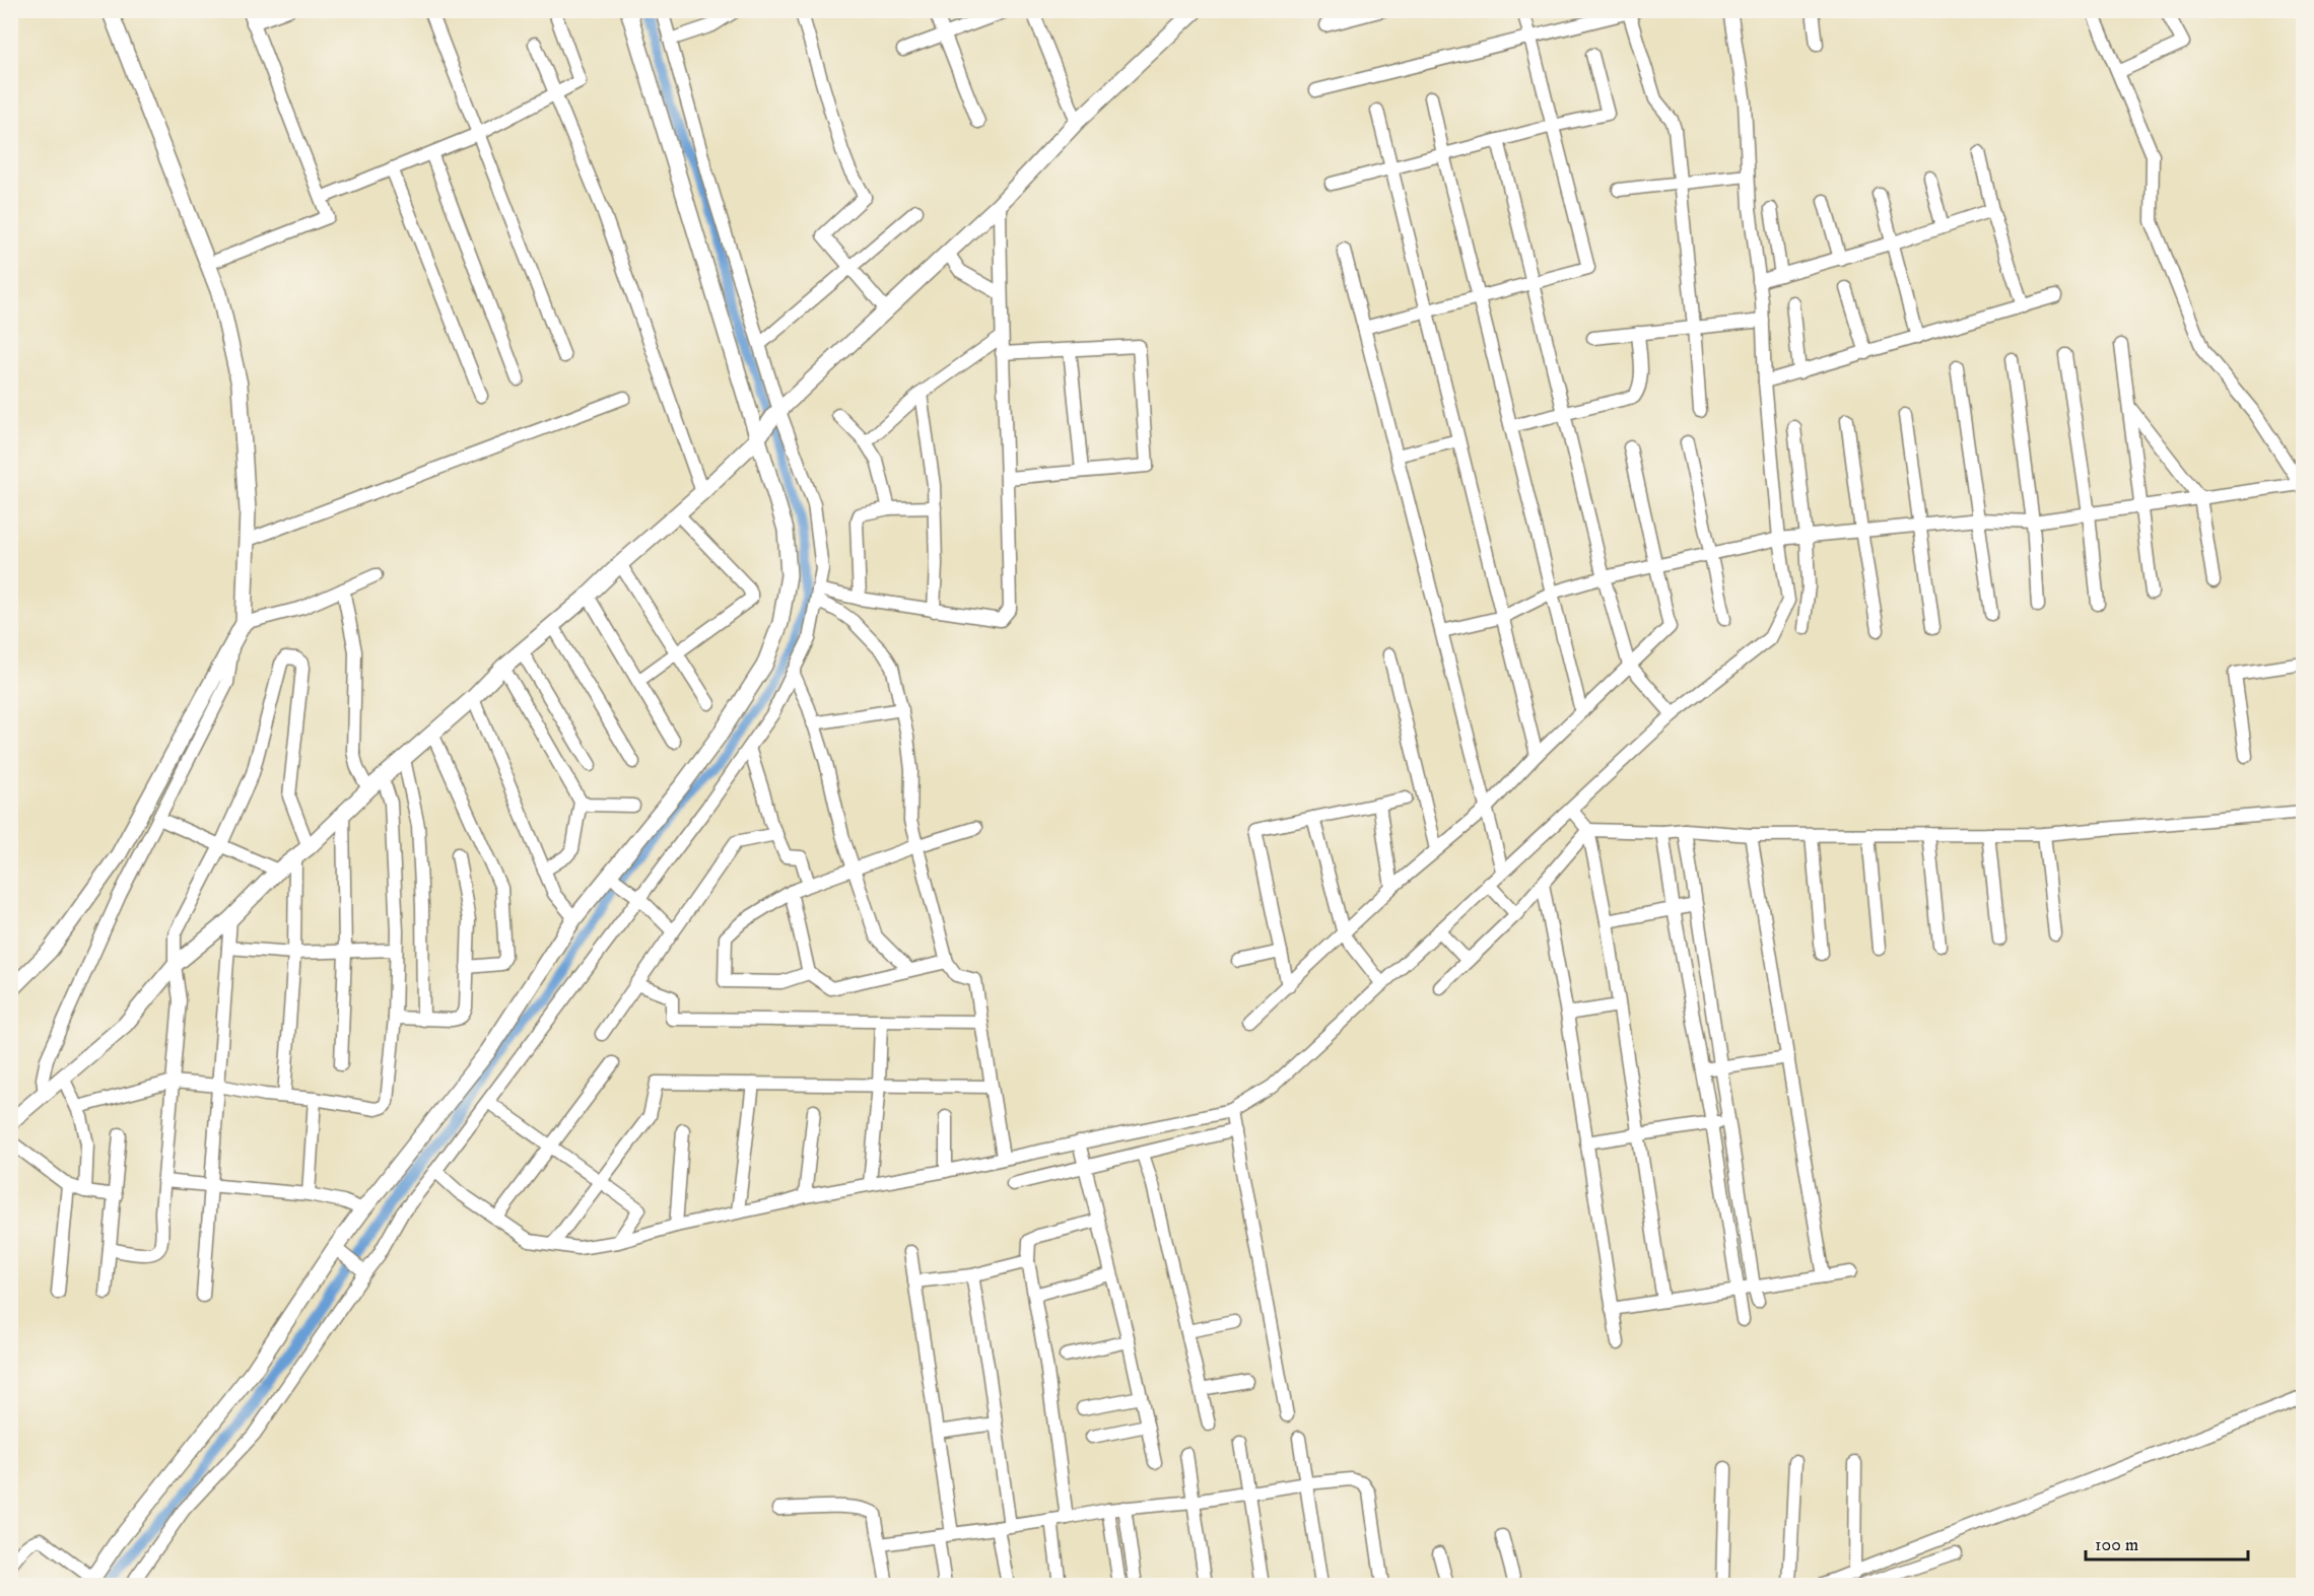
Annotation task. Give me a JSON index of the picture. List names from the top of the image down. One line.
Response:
{"scale_bar":"100 m"}
